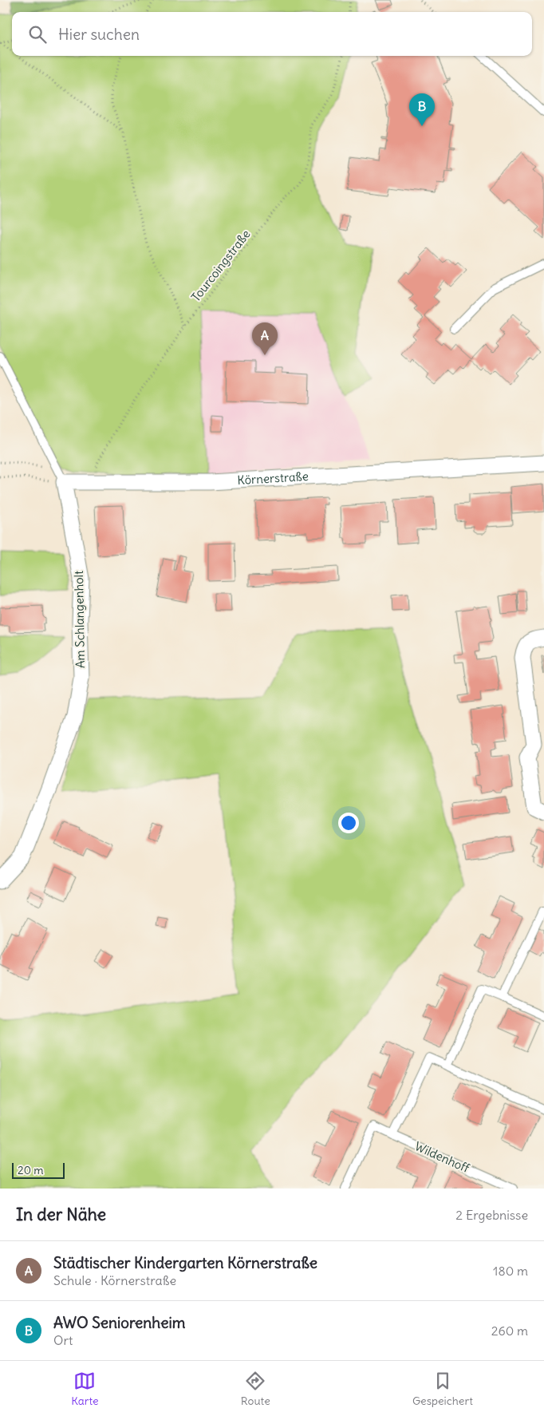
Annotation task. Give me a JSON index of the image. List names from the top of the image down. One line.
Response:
{"streets":{"street":["Körnerstraße","Am Schlangenholt"],"lane":["Wildenhoff"],"path":["Tourcoingstraße"]},"crossings":[["Tourcoingstraße","Körnerstraße"],["Körnerstraße","Am Schlangenholt"]],"scale_bar":"20 m","page":{"search":"Hier suchen","pins":["B","A"],"scale":"20 m","heading":["In der Nähe","2 Ergebnisse"],"list":[{"mark":"A","name":"Städtischer Kindergarten Körnerstraße","note":"Schule · Körnerstraße","value":"180 m"},{"mark":"B","name":"AWO Seniorenheim","note":"Ort","value":"260 m"}],"nav":["Karte","Route","Gespeichert"]}}
